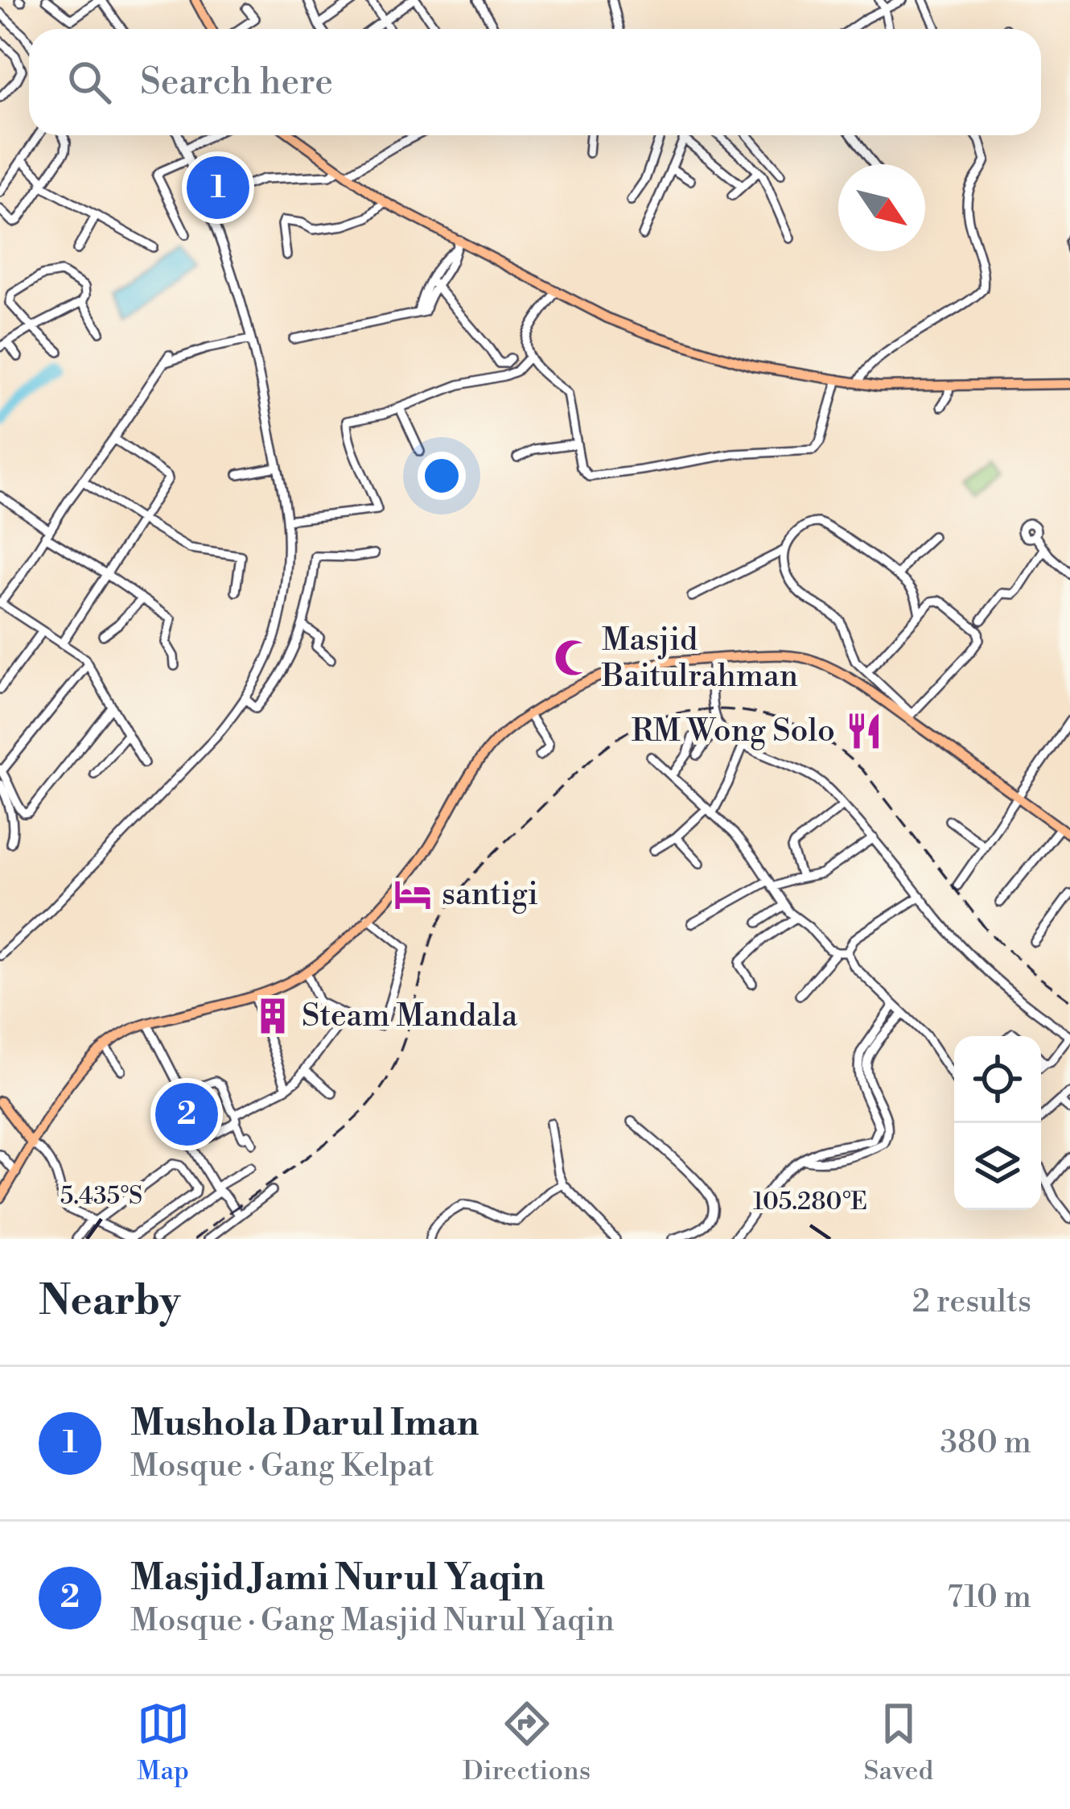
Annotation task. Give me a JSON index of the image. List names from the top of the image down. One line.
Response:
{"places":{"mosque":["Masjid Baitulrahman"],"restaurant":["RM Wong Solo"],"hotel":["santigi"],"building":["Steam Mandala"]},"north":"bottom right","page":{"search":"Search here","pins":["1","2"],"heading":["Nearby","2 results"],"list":[{"mark":"1","name":"Mushola Darul Iman","note":"Mosque · Gang Kelpat","value":"380 m"},{"mark":"2","name":"Masjid Jami Nurul Yaqin","note":"Mosque · Gang Masjid Nurul Yaqin","value":"710 m"}],"nav":["Map","Directions","Saved"]},"coordinates":["5.435°S","105.280°E"]}
